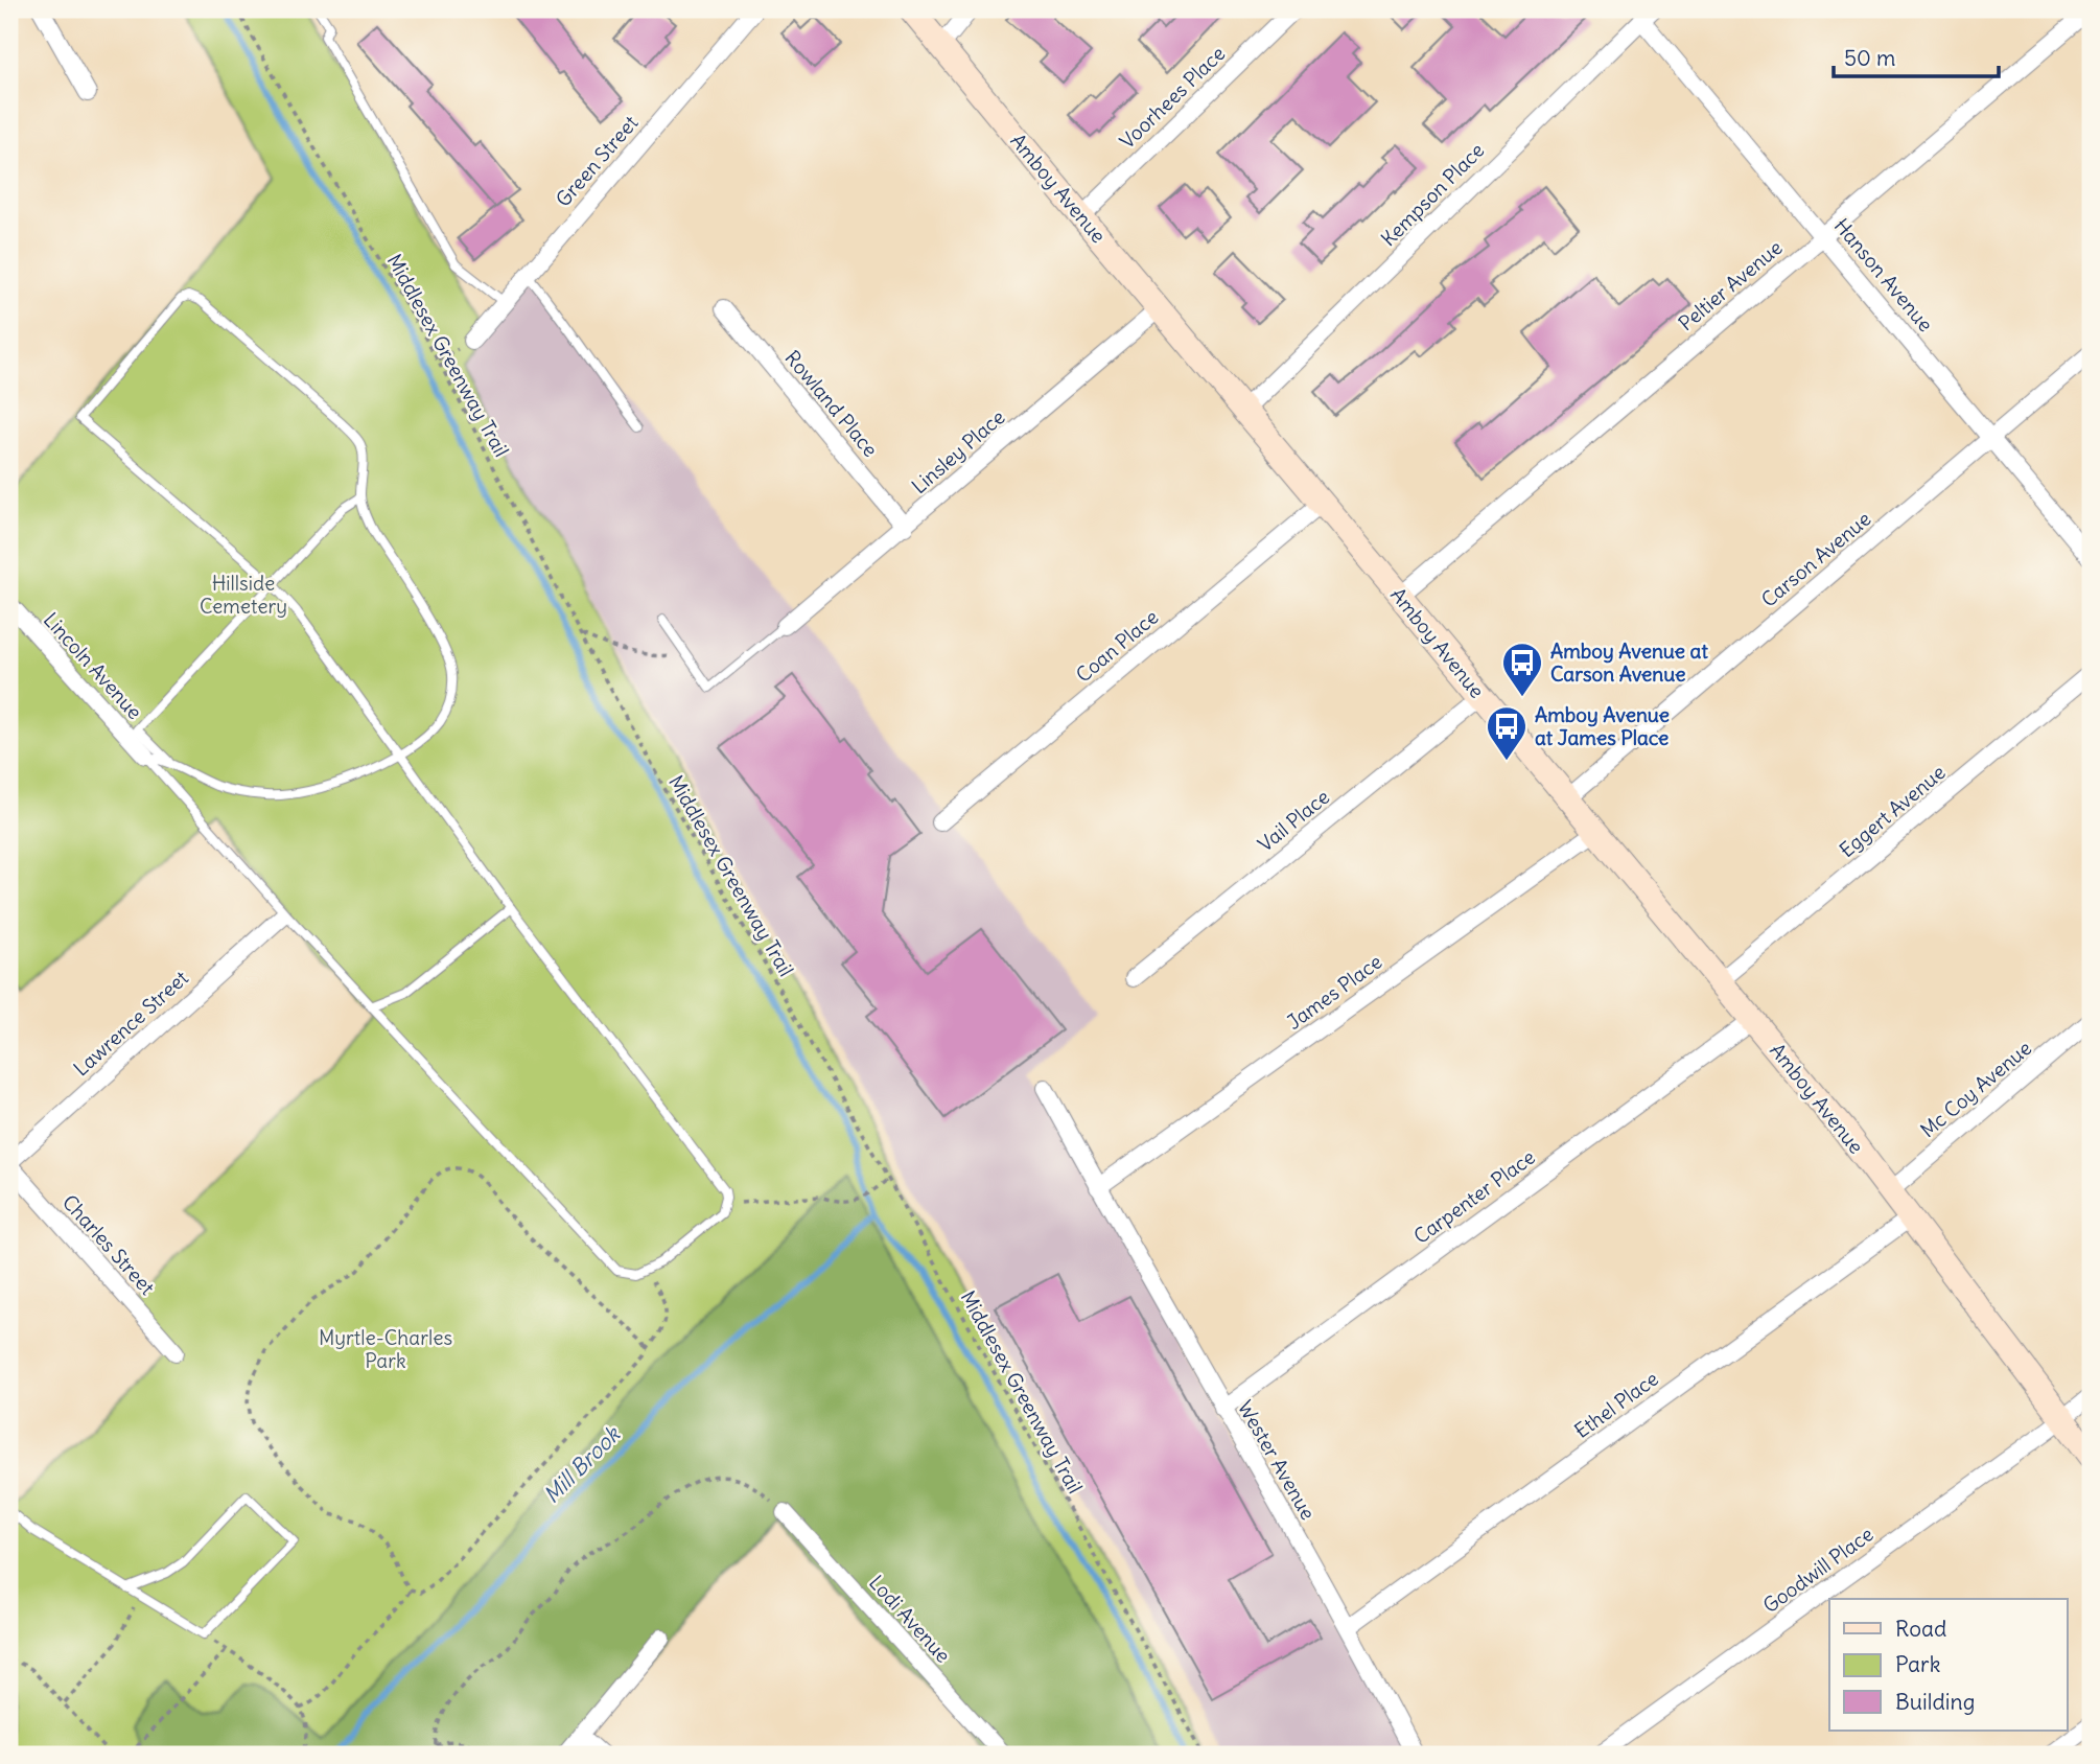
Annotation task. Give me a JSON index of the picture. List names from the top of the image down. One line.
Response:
{"streets":{"street":["Voorhees Place","Green Street","Amboy Avenue","Kempson Place","Hanson Avenue","Peltier Avenue","Rowland Place","Linsley Place","Carson Avenue","Coan Place","Lincoln Avenue","Eggert Avenue","Vail Place","James Place","Lawrence Street","Mc Coy Avenue","Carpenter Place","Charles Street","Ethel Place","Wester Avenue","Goodwill Place","Lodi Avenue"],"path":["Middlesex Greenway Trail"]},"crossings":[["Voorhees Place","Amboy Avenue"],["Amboy Avenue","Kempson Place"],["Amboy Avenue","Peltier Avenue"],["Amboy Avenue","Linsley Place"],["Amboy Avenue","Carson Avenue"],["Amboy Avenue","Coan Place"],["Amboy Avenue","Eggert Avenue"],["Amboy Avenue","Vail Place"],["Amboy Avenue","James Place"],["Amboy Avenue","Mc Coy Avenue"],["Amboy Avenue","Carpenter Place"],["Amboy Avenue","Ethel Place"],["Amboy Avenue","Goodwill Place"],["Kempson Place","Hanson Avenue"],["Hanson Avenue","Peltier Avenue"],["Hanson Avenue","Carson Avenue"],["Rowland Place","Linsley Place"],["James Place","Wester Avenue"],["Lawrence Street","Charles Street"],["Carpenter Place","Wester Avenue"],["Ethel Place","Wester Avenue"]],"water":["Mill Brook"],"parks":["Hillside Cemetery","Myrtle-Charles Park"],"places":{"bus stop":["Amboy Avenue at Carson Avenue","Amboy Avenue at James Place"]},"legend":["Road","Park","Building"],"scale_bar":"50 m"}
